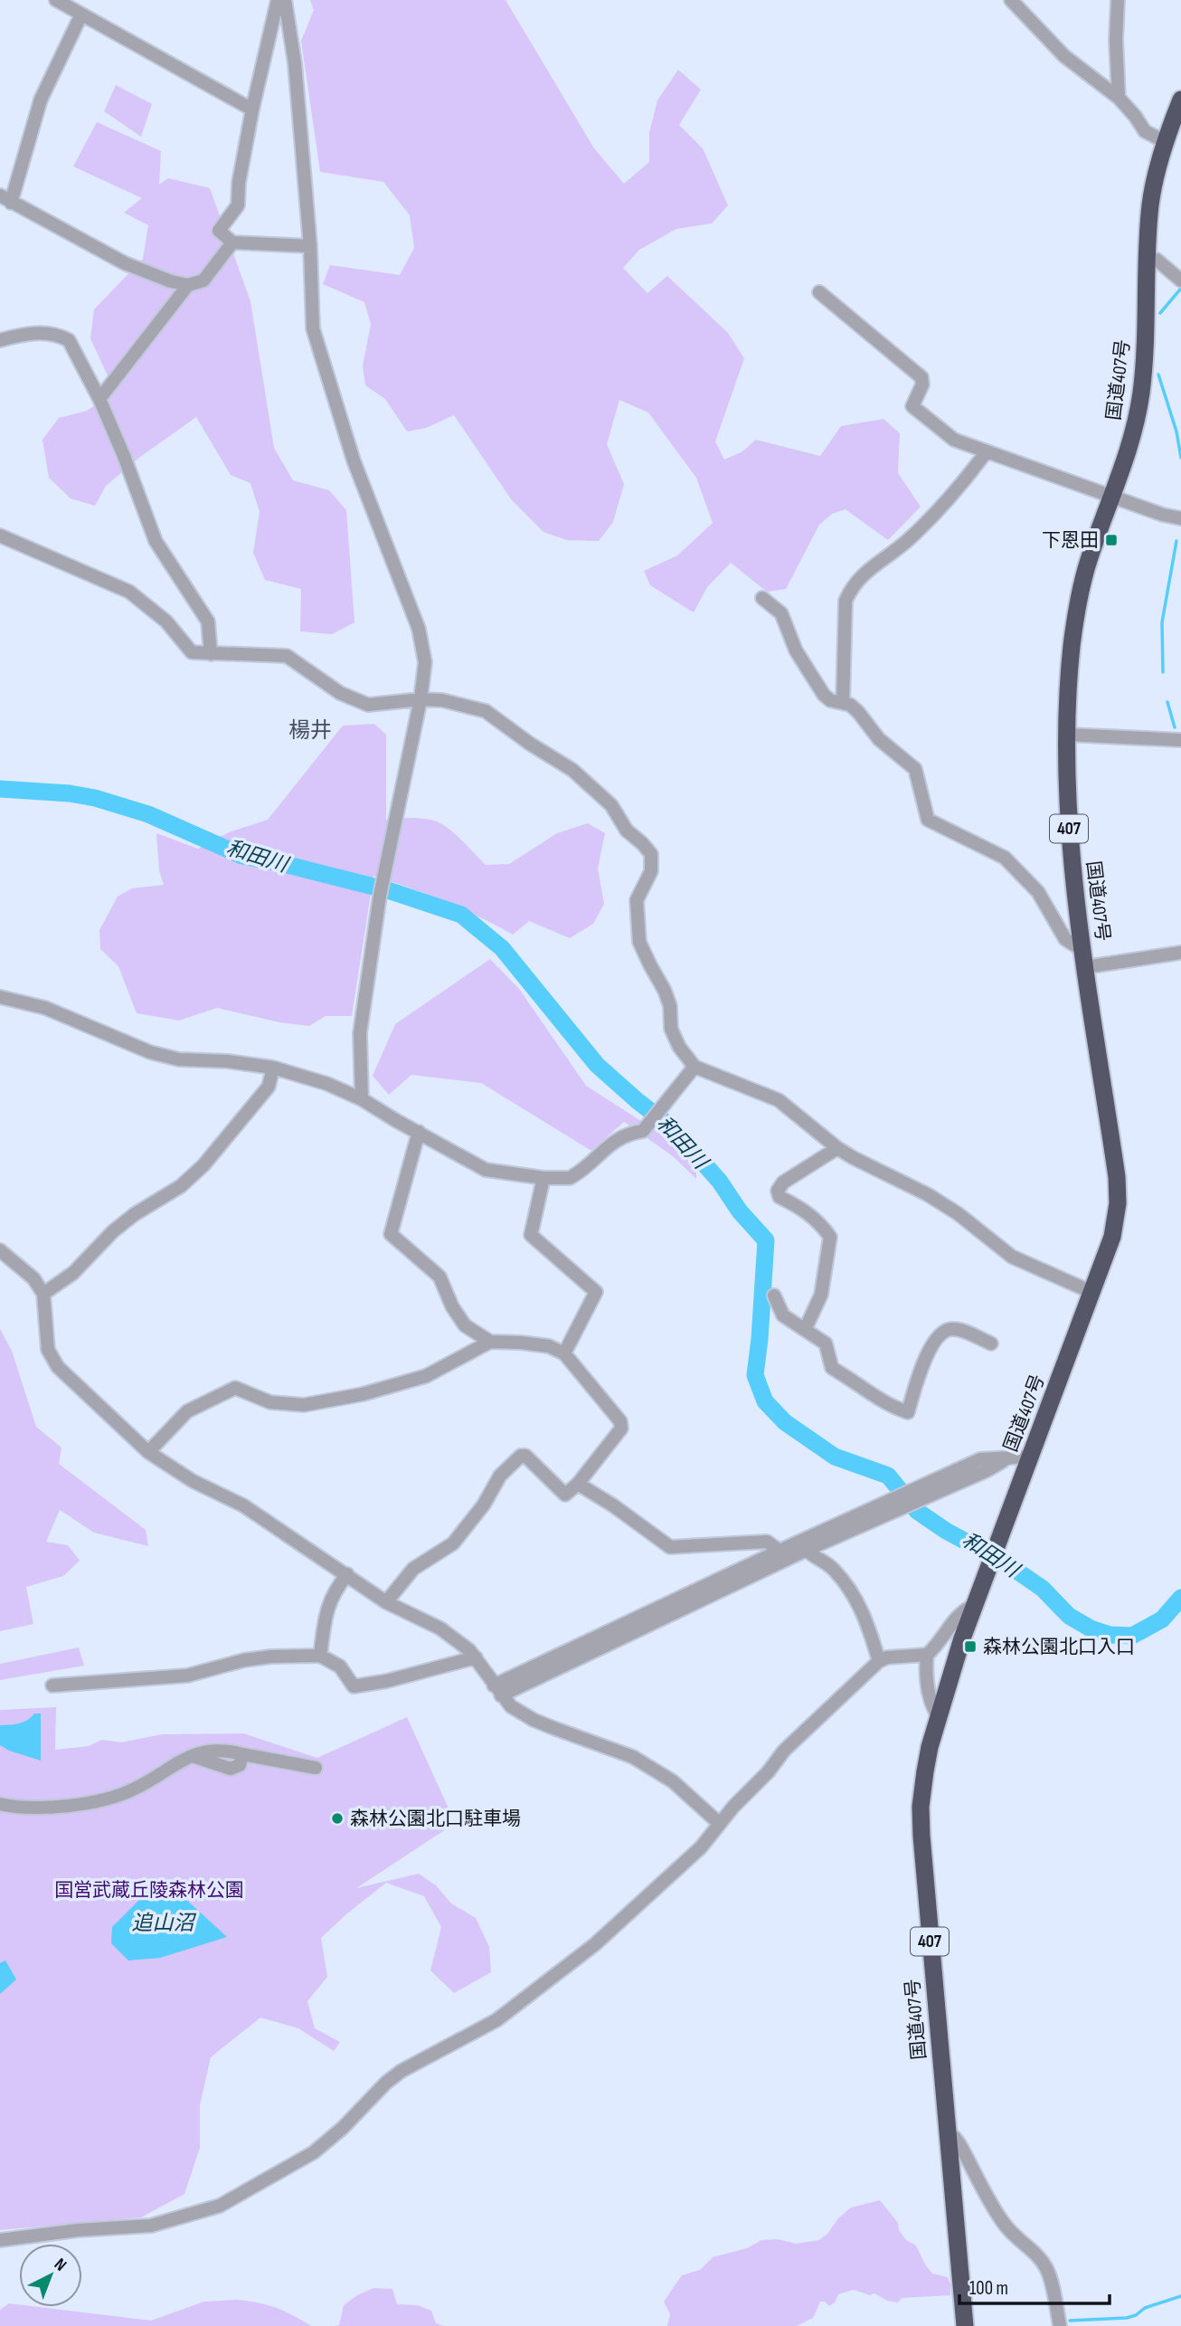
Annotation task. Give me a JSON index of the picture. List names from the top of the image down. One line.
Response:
{"streets":{"highway":["国道407号","407"]},"districts":["楊井"],"water":["和田川","追山沼"],"parks":["国営武蔵丘陵森林公園"],"places":{"transit":["下恩田","森林公園北口入口"],"other":["森林公園北口駐車場"]},"scale_bar":"100 m","north":"top right"}
